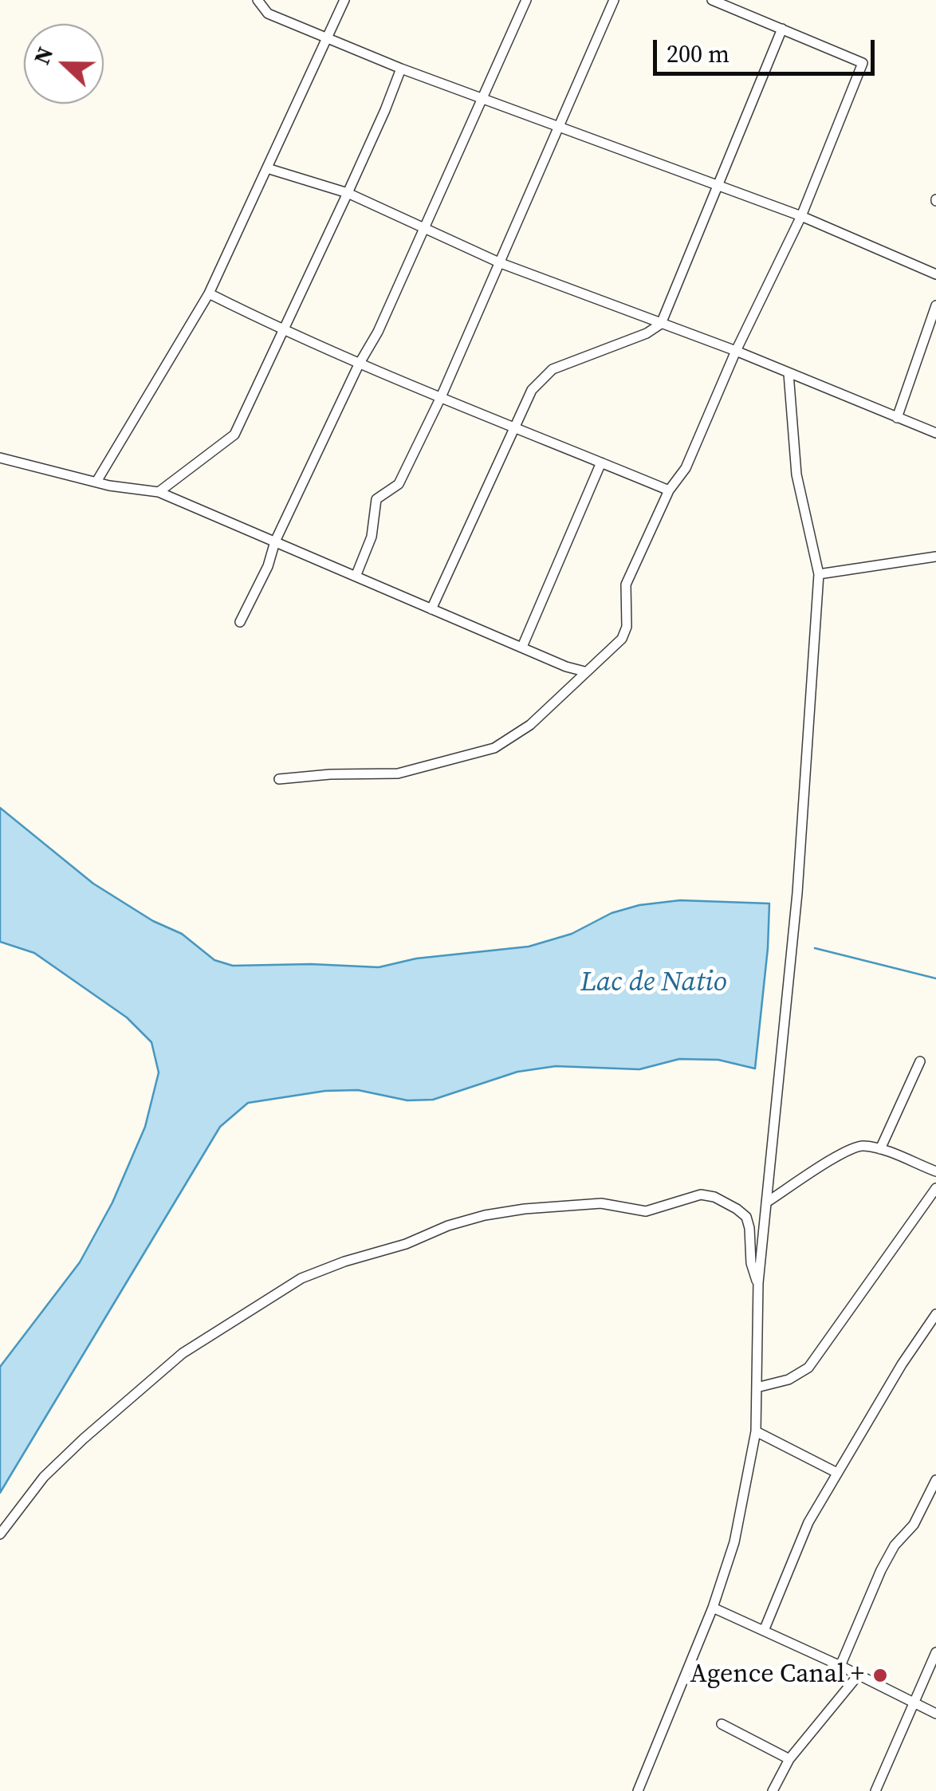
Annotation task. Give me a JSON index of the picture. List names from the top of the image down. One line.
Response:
{"water":["Lac de Natio"],"places":["Agence Canal +"],"scale_bar":"200 m","north":"left"}
